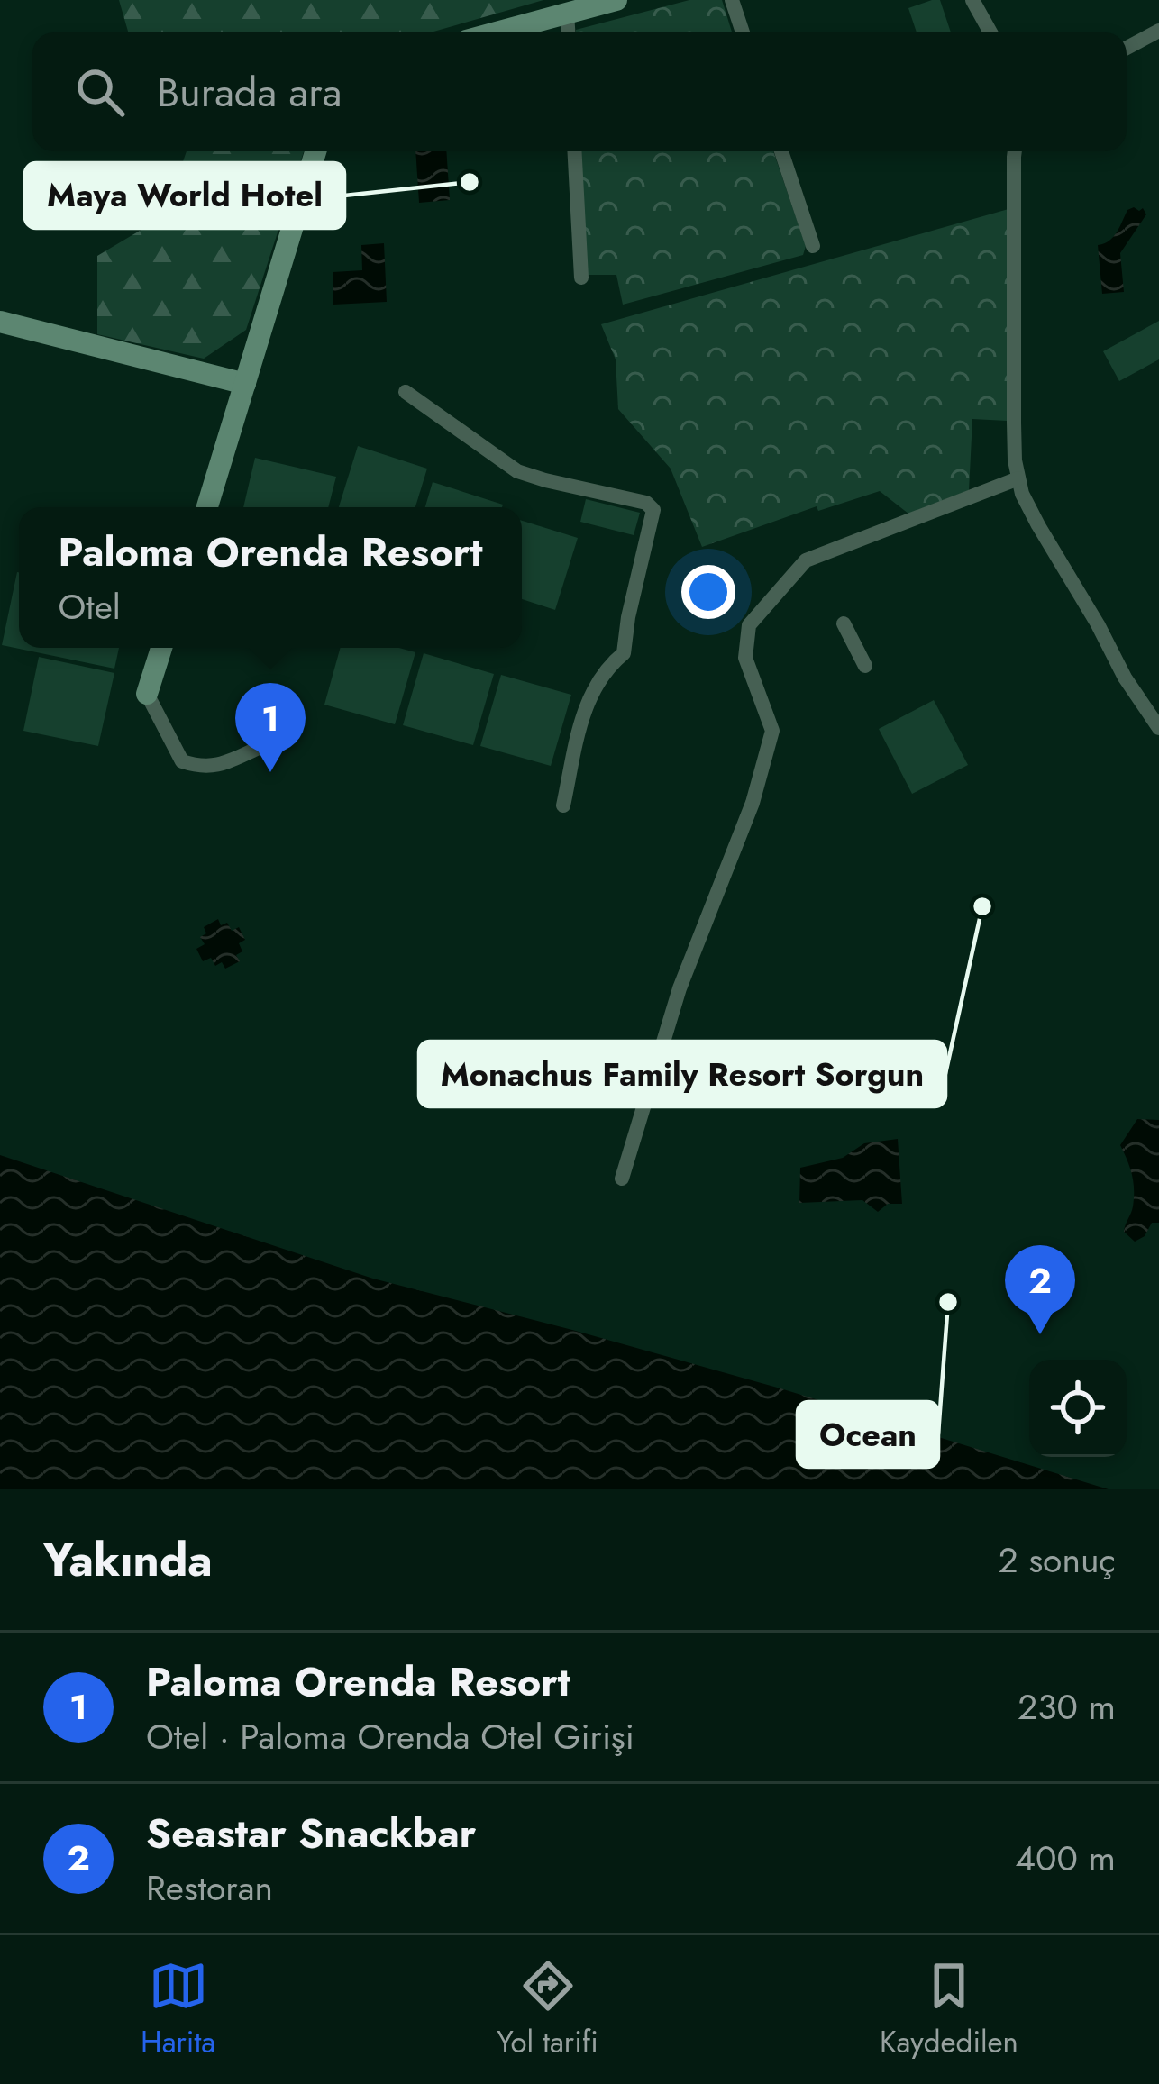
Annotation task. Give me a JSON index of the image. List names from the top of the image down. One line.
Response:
{"places":["Maya World Hotel","Monachus Family Resort Sorgun","Ocean"],"page":{"search":"Burada ara","popup":["Paloma Orenda Resort","Otel"],"pins":["1","2"],"heading":["Yakında","2 sonuç"],"list":[{"mark":"1","name":"Paloma Orenda Resort","note":"Otel · Paloma Orenda Otel Girişi","value":"230 m"},{"mark":"2","name":"Seastar Snackbar","note":"Restoran","value":"400 m"}],"nav":["Harita","Yol tarifi","Kaydedilen"]}}
